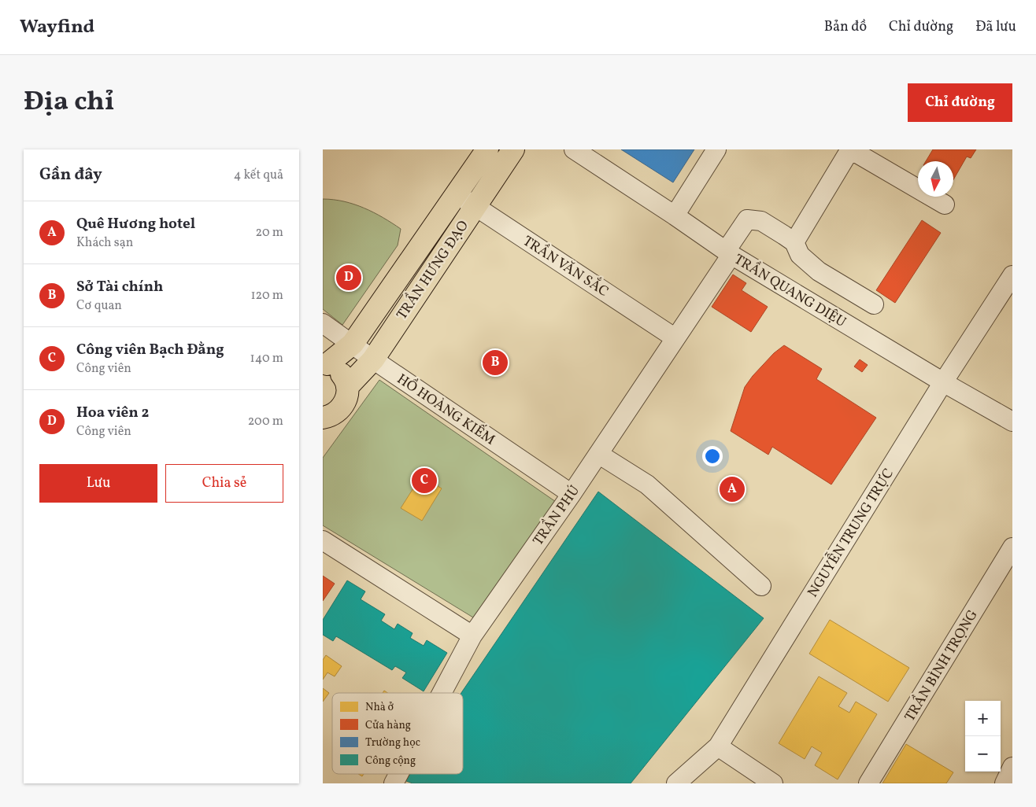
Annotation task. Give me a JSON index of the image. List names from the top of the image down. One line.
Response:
{"streets":{"main road":["TRẦN HƯNG ĐẠO"],"street":["TRẦN VĂN SẮC","TRẦN QUANG DIỆU","HỒ HOÀNG KIẾM","TRẦN PHÚ","NGUYỄN TRUNG TRỰC","TRẦN BÌNH TRỌNG"]},"crossings":[["TRẦN VĂN SẮC","TRẦN HƯNG ĐẠO"],["TRẦN VĂN SẮC","TRẦN PHÚ"],["TRẦN HƯNG ĐẠO","HỒ HOÀNG KIẾM"],["TRẦN QUANG DIỆU","TRẦN PHÚ"],["TRẦN QUANG DIỆU","NGUYỄN TRUNG TRỰC"],["HỒ HOÀNG KIẾM","TRẦN PHÚ"]],"legend":["Nhà ở","Cửa hàng","Trường học","Công cộng"],"north":"bottom","page":{"header":"Wayfind","nav":["Bản đồ","Chỉ đường","Đã lưu"],"title":"Địa chỉ","buttons":["Chỉ đường",["Lưu","Chia sẻ"]],"heading":["Gần đây","4 kết quả"],"list":[{"mark":"A","name":"Quê Hương hotel","note":"Khách sạn","value":"20 m"},{"mark":"B","name":"Sở Tài chính","note":"Cơ quan","value":"120 m"},{"mark":"C","name":"Công viên Bạch Đằng","note":"Công viên","value":"140 m"},{"mark":"D","name":"Hoa viên 2","note":"Công viên","value":"200 m"}],"pins":["D","B","C","A"],"map_buttons":["+","−"]}}
